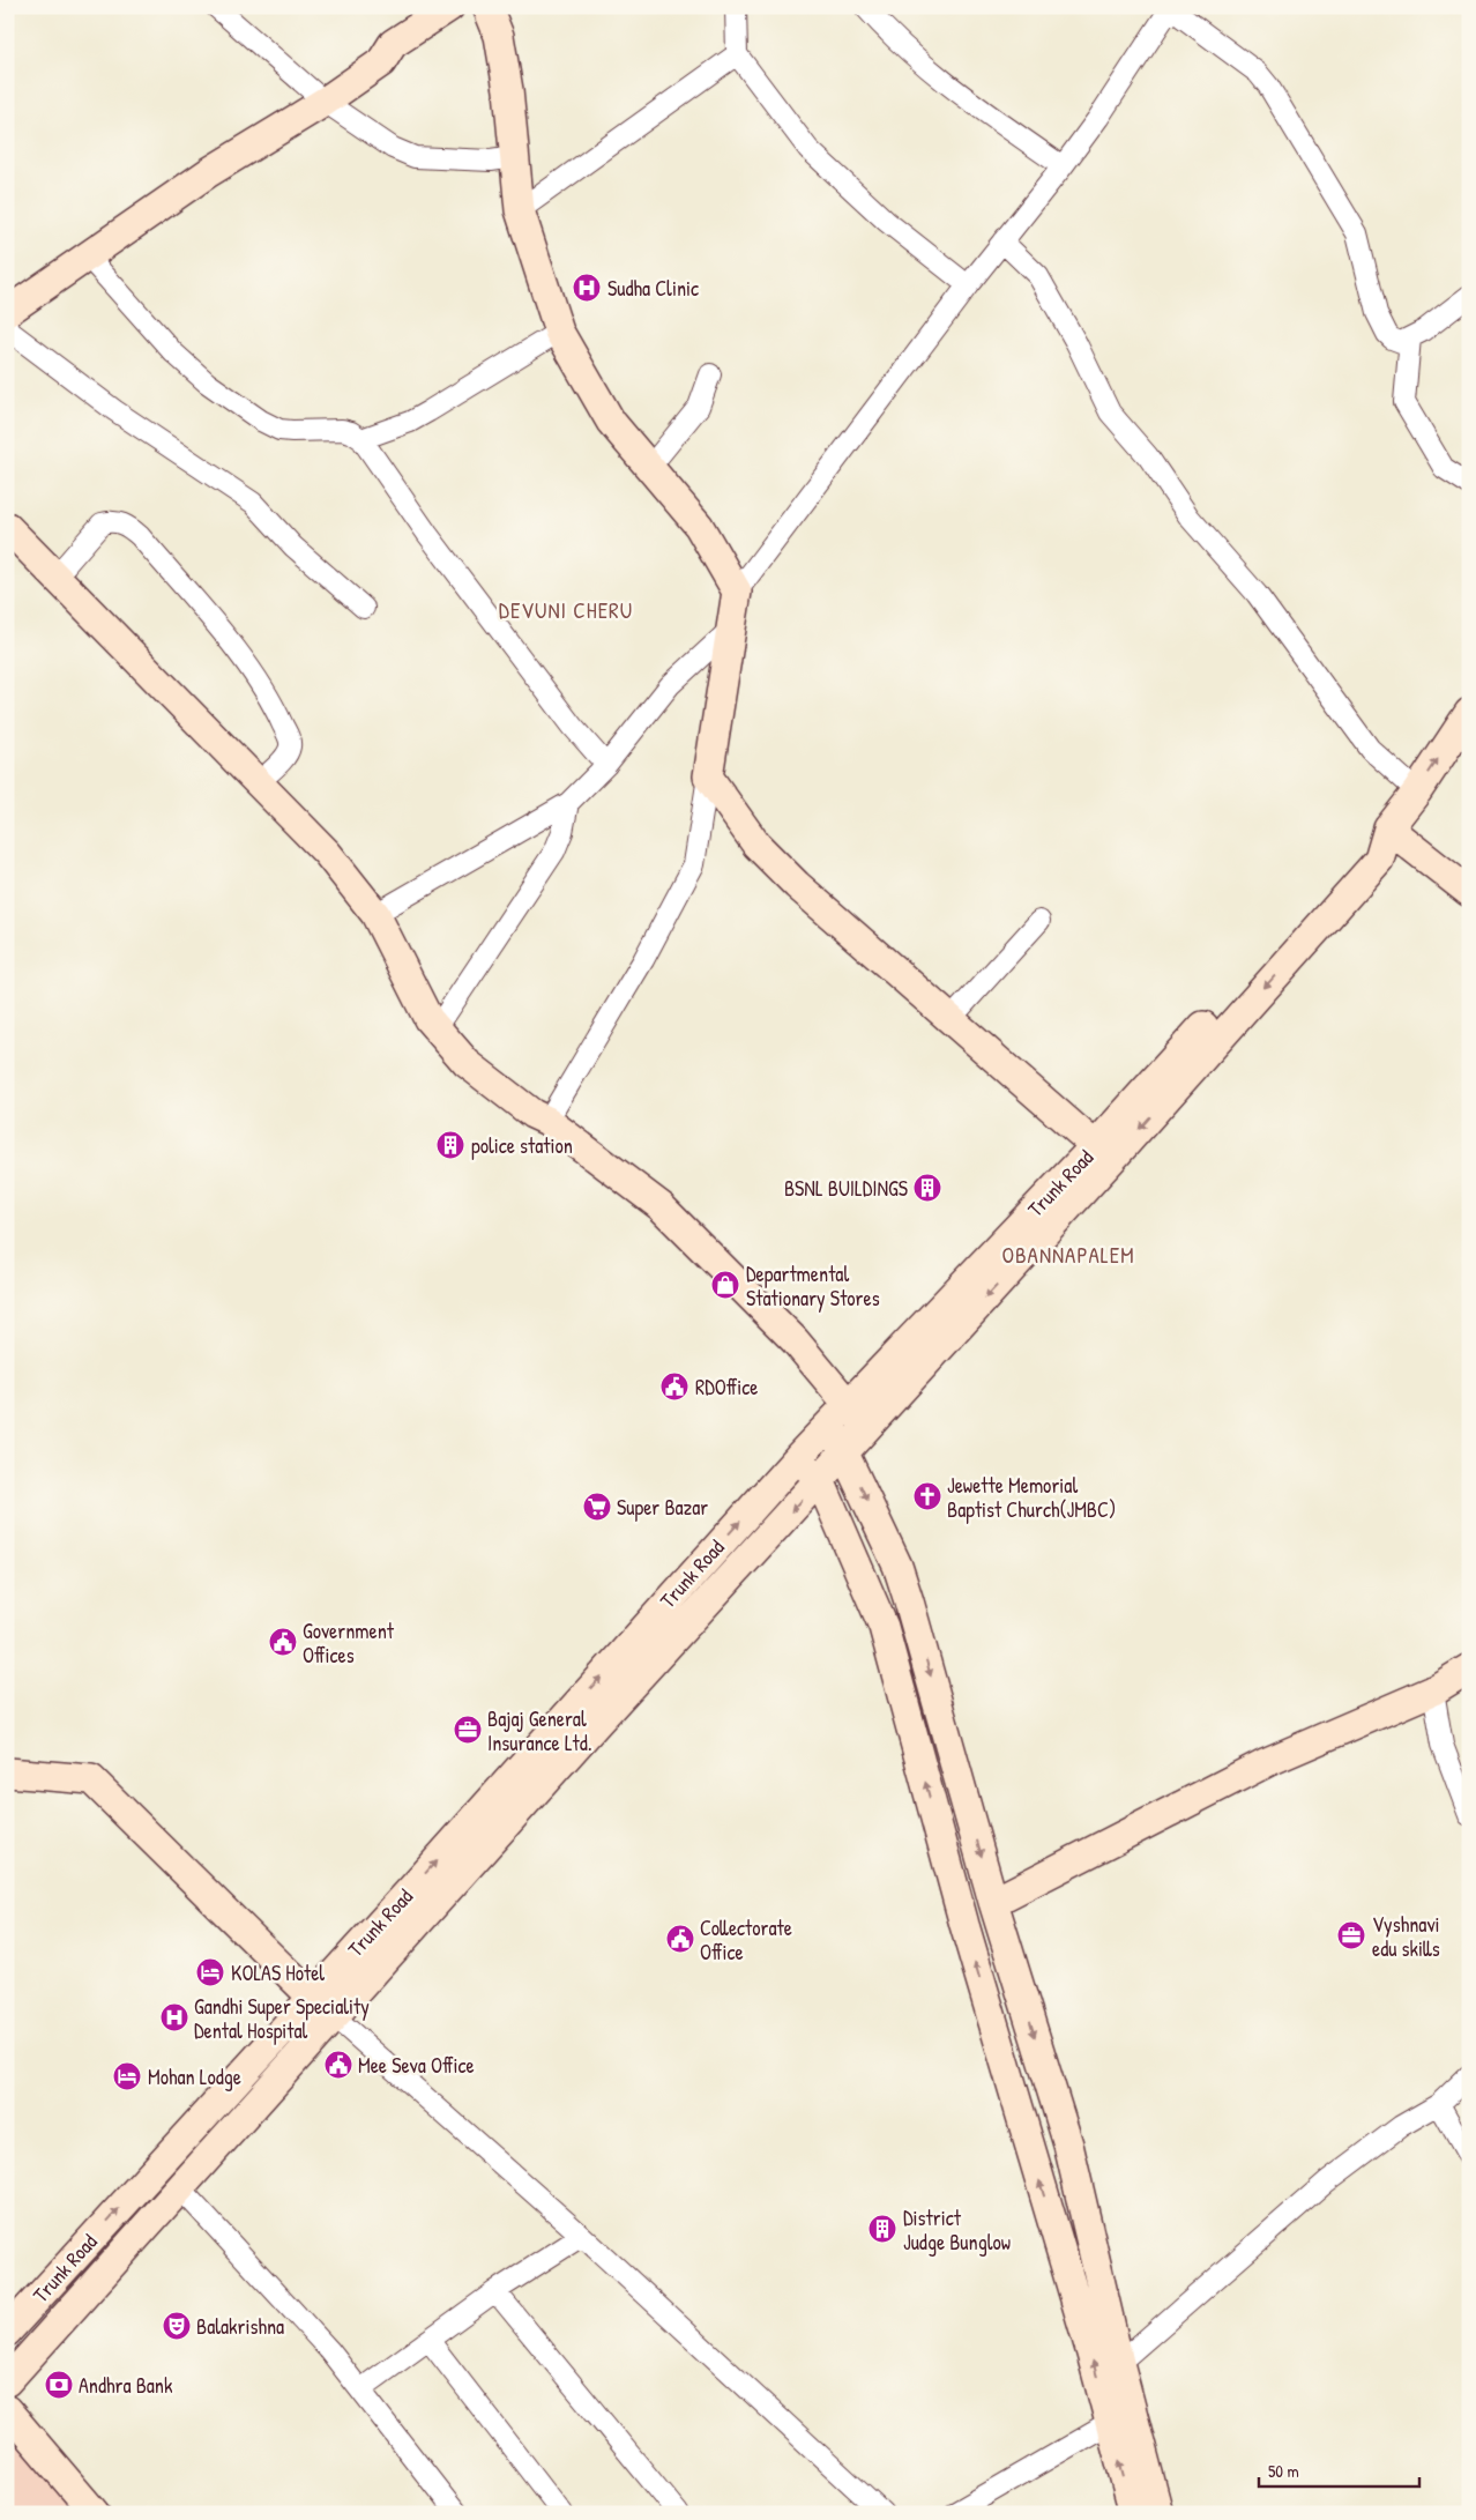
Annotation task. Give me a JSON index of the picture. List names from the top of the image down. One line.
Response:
{"streets":{"street":["Trunk Road"]},"districts":["DEVUNI CHERU","OBANNAPALEM"],"places":{"hospital":["Sudha Clinic","Gandhi Super Speciality Dental Hospital"],"building":["police station","BSNL BUILDINGS","District Judge Bunglow"],"shop":["Departmental Stationary Stores"],"public building":["RDOffice","Government Offices","Collectorate Office","Mee Seva Office"],"church":["Jewette Memorial Baptist Church(JMBC)"],"supermarket":["Super Bazar"],"office":["Bajaj General Insurance Ltd.","Vyshnavi edu skills"],"hotel":["KOLAS Hotel","Mohan Lodge"],"theatre":["Balakrishna"],"bank":["Andhra Bank"]},"scale_bar":"50 m"}
